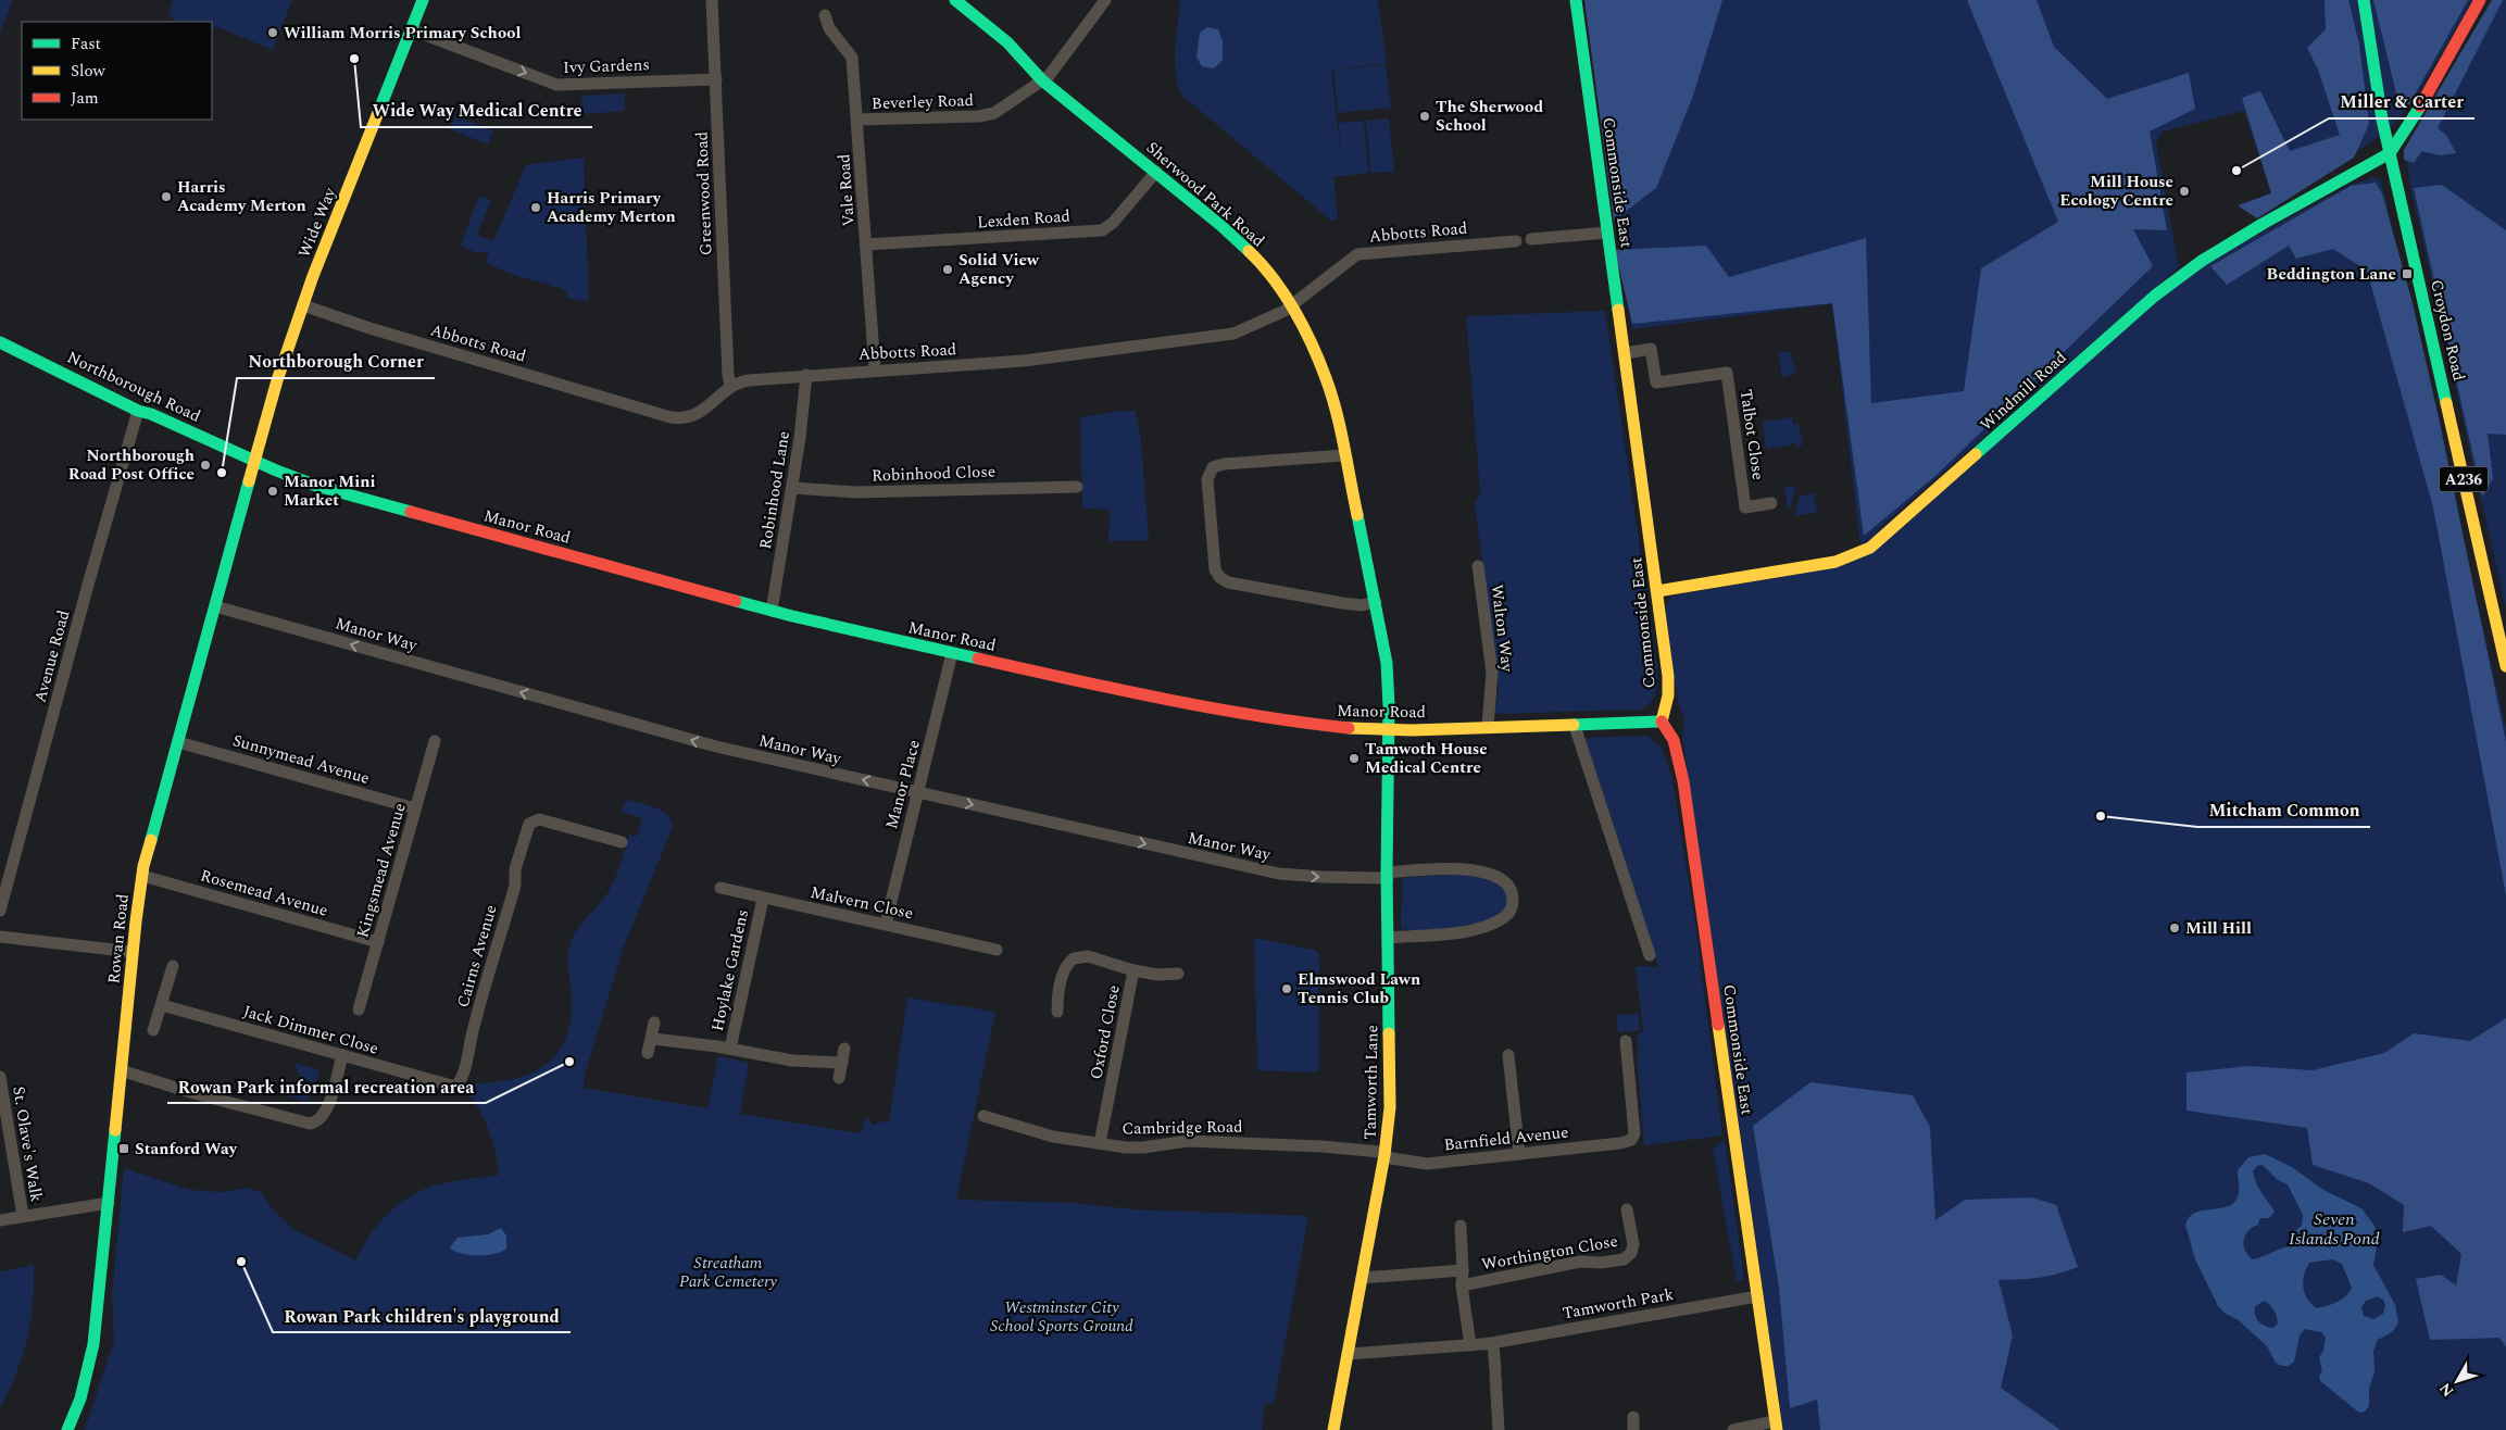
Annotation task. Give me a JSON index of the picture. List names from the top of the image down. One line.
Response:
{"streets":{"main road":["Commonside East","Sherwood Park Road","Wide Way","Croydon Road","Northborough Road","Windmill Road","A236","Manor Road","Rowan Road","Tamworth Lane"],"street":["Ivy Gardens","Beverley Road","Vale Road","Greenwood Road","Lexden Road","Abbotts Road","Talbot Close","Robinhood Close","Robinhood Lane","Walton Way","Manor Way","Avenue Road","Sunnymead Avenue","Manor Place","Kingsmead Avenue","Rosemead Avenue","Malvern Close","Cairns Avenue","Hoylake Gardens","Jack Dimmer Close","Oxford Close","Cambridge Road","Barnfield Avenue","St. Olave's Walk","Worthington Close","Tamworth Park"]},"crossings":[["Ivy Gardens","Greenwood Road"],["Ivy Gardens","Wide Way"],["Beverley Road","Vale Road"],["Beverley Road","Sherwood Park Road"],["Commonside East","Windmill Road"],["Commonside East","Talbot Close"],["Commonside East","Manor Road"],["Commonside East","Tamworth Park"],["Vale Road","Lexden Road"],["Vale Road","Abbotts Road"],["Greenwood Road","Abbotts Road"],["Sherwood Park Road","Lexden Road"],["Sherwood Park Road","Abbotts Road"],["Sherwood Park Road","Manor Road"],["Sherwood Park Road","Tamworth Lane"],["Wide Way","Abbotts Road"],["Wide Way","Northborough Road"],["Wide Way","Manor Road"],["Wide Way","Rowan Road"],["Abbotts Road","Robinhood Lane"],["Croydon Road","Windmill Road"],["Northborough Road","Manor Road"],["Northborough Road","Avenue Road"],["Northborough Road","Rowan Road"],["Robinhood Close","Robinhood Lane"],["Robinhood Lane","Manor Road"],["Manor Road","Walton Way"],["Manor Road","Manor Place"],["Manor Road","Rowan Road"],["Manor Road","Tamworth Lane"],["Manor Way","Manor Place"],["Manor Way","Rowan Road"],["Manor Way","Tamworth Lane"],["Sunnymead Avenue","Kingsmead Avenue"],["Sunnymead Avenue","Rowan Road"],["Manor Place","Malvern Close"],["Kingsmead Avenue","Rosemead Avenue"],["Rosemead Avenue","Rowan Road"],["Malvern Close","Hoylake Gardens"],["Cairns Avenue","Jack Dimmer Close"],["Oxford Close","Cambridge Road"],["Tamworth Lane","Cambridge Road"],["Tamworth Lane","Barnfield Avenue"],["Tamworth Lane","Tamworth Park"],["Cambridge Road","Barnfield Avenue"],["Worthington Close","Tamworth Park"]],"one_way":["Ivy Gardens"],"water":["Seven Islands Pond"],"parks":["Streatham Park Cemetery","Westminster City School Sports Ground"],"places":{"other":["William Morris Primary School","Wide Way Medical Centre","The Sherwood School","Miller & Carter","Mill House Ecology Centre","Harris Academy Merton","Harris Primary Academy Merton","Solid View Agency","Northborough Road Post Office","Northborough Corner","Manor Mini Market","Tamwoth House Medical Centre","Mitcham Common","Mill Hill","Elmswood Lawn Tennis Club","Rowan Park informal recreation area","Rowan Park children's playground"],"transit":["Beddington Lane","Stanford Way"]},"legend":["Fast","Slow","Jam"],"north":"bottom left"}
